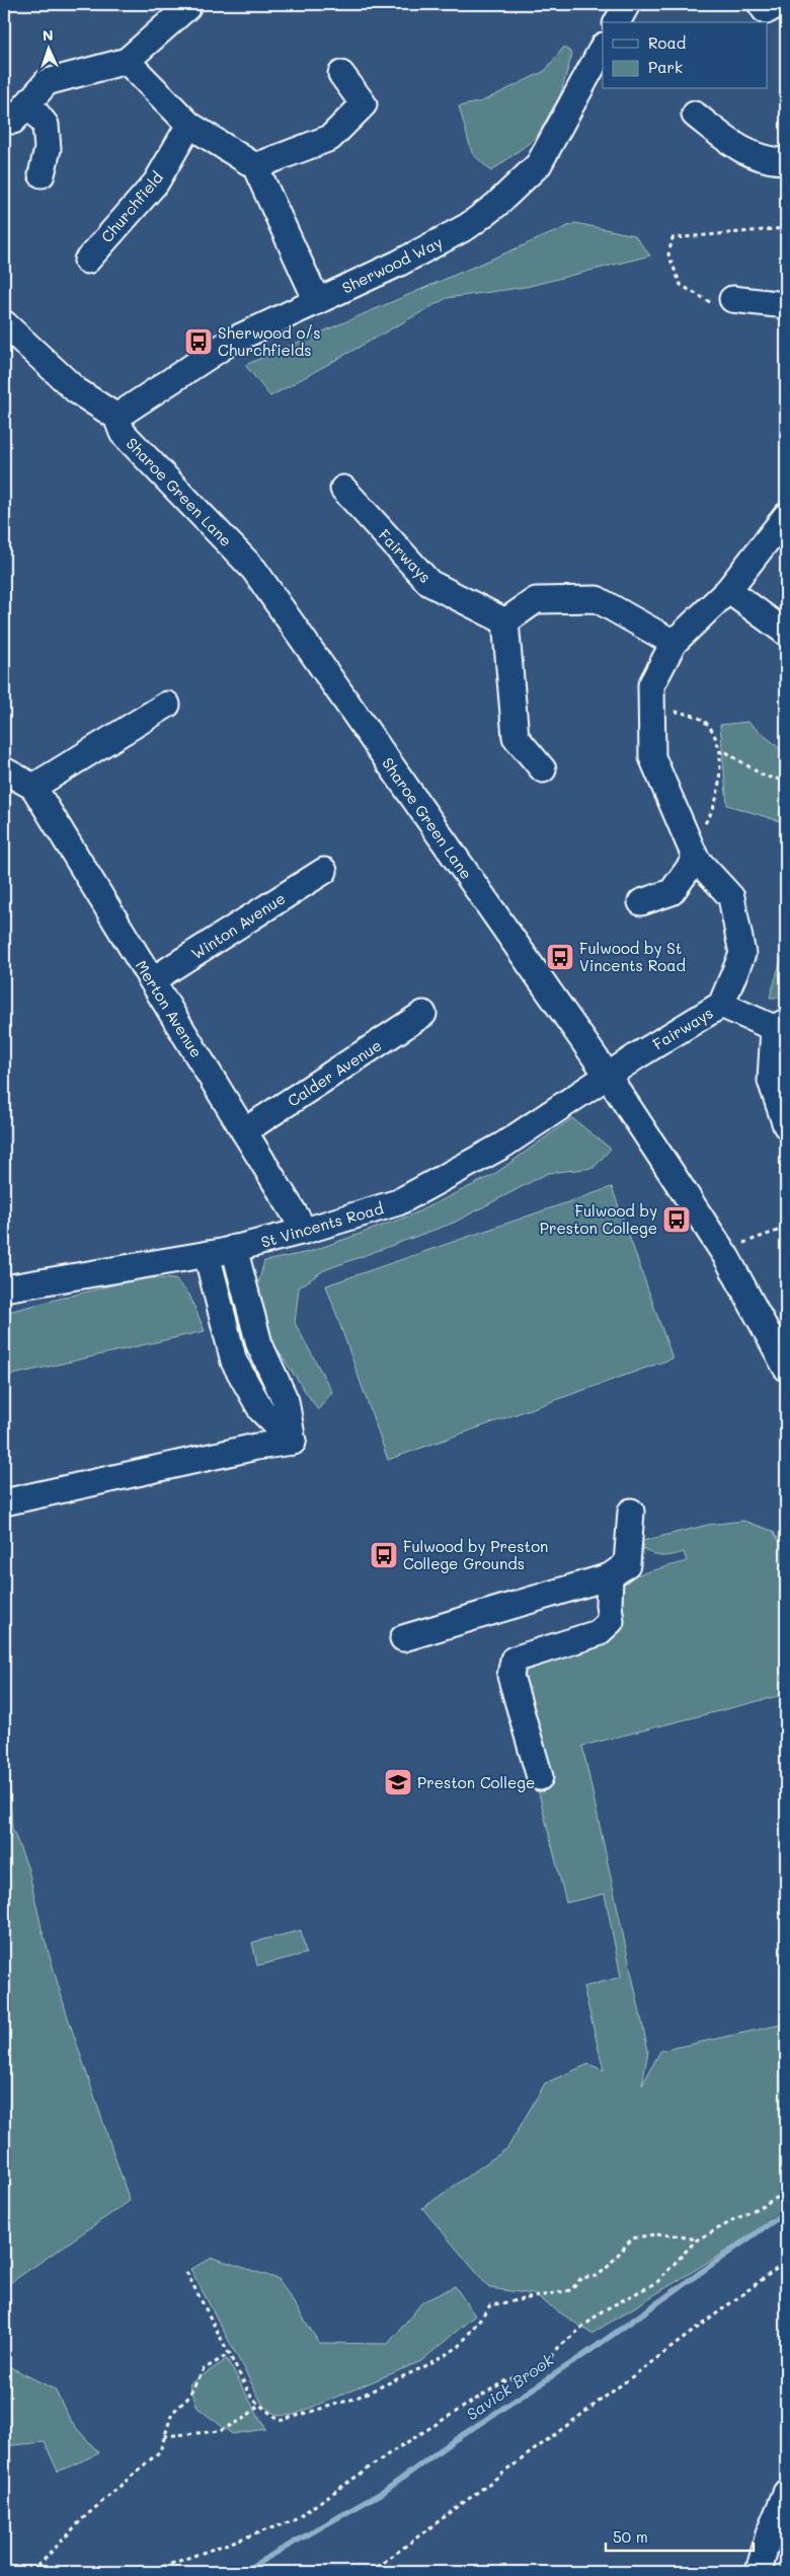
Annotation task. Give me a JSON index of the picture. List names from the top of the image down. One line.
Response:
{"streets":{"street":["Churchfield","Sherwood Way","Sharoe Green Lane","Fairways","Winton Avenue","Merton Avenue","Calder Avenue","St Vincents Road"]},"crossings":[["Sherwood Way","Sharoe Green Lane"],["Sharoe Green Lane","Fairways"],["Sharoe Green Lane","St Vincents Road"],["Fairways","St Vincents Road"],["Winton Avenue","Merton Avenue"],["Merton Avenue","Calder Avenue"],["Merton Avenue","St Vincents Road"]],"water":["Savick Brook"],"places":{"bus stop":["Sherwood o/s Churchfields","Fulwood by St Vincents Road","Fulwood by Preston College","Fulwood by Preston College Grounds"],"school or university":["Preston College"]},"legend":["Road","Park"],"scale_bar":"50 m","north":"top"}
